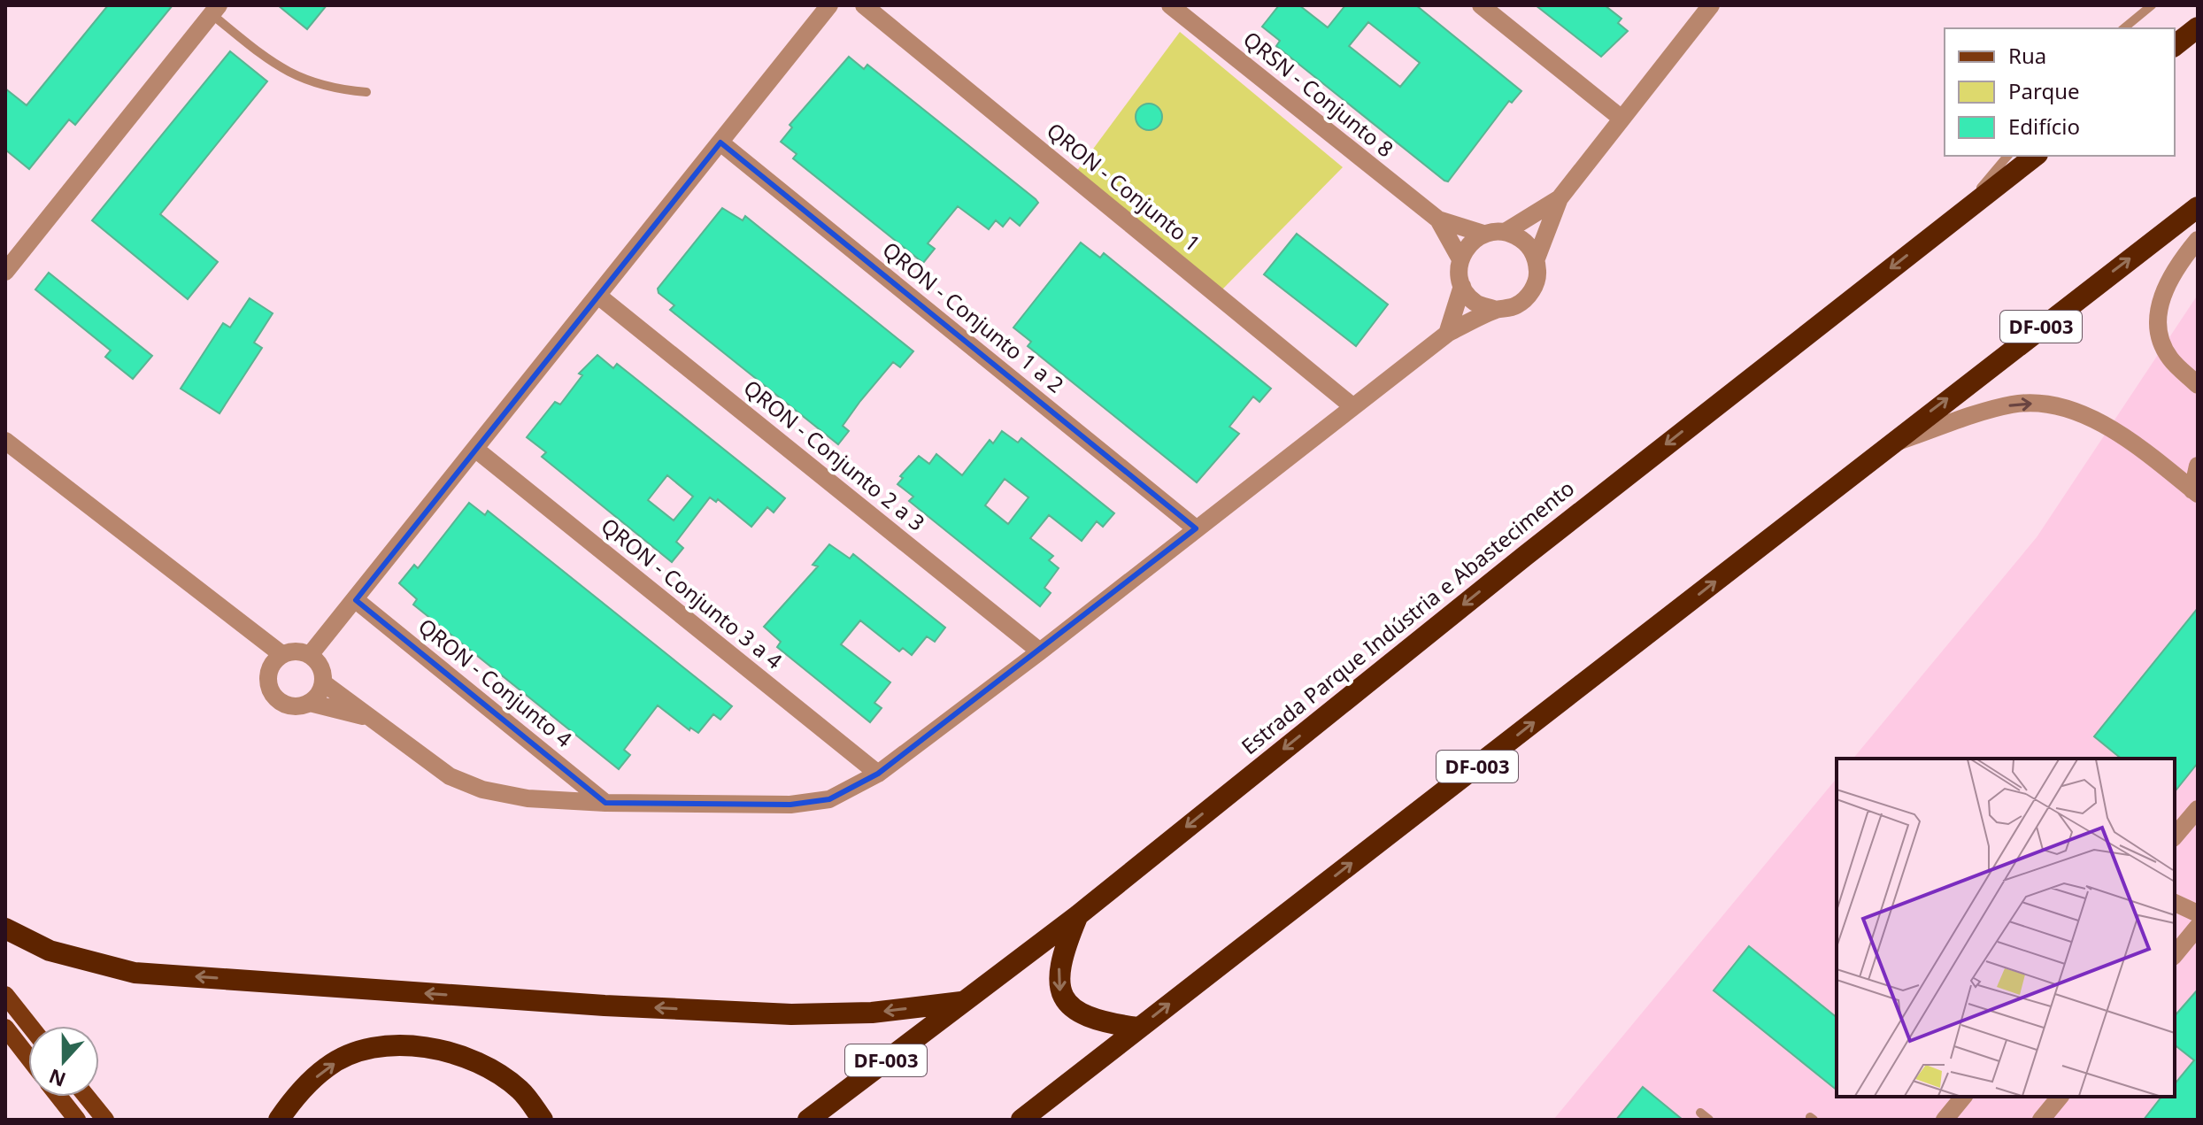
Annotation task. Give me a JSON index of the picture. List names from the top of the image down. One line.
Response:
{"streets":{"highway":["DF-003","Estrada Parque Indústria e Abastecimento"],"street":["QRSN - Conjunto 8","QRON - Conjunto 1","QRON - Conjunto 1 a 2","QRON - Conjunto 2 a 3","QRON - Conjunto 3 a 4","QRON - Conjunto 4"]},"legend":["Rua","Parque","Edifício"],"north":"bottom"}
